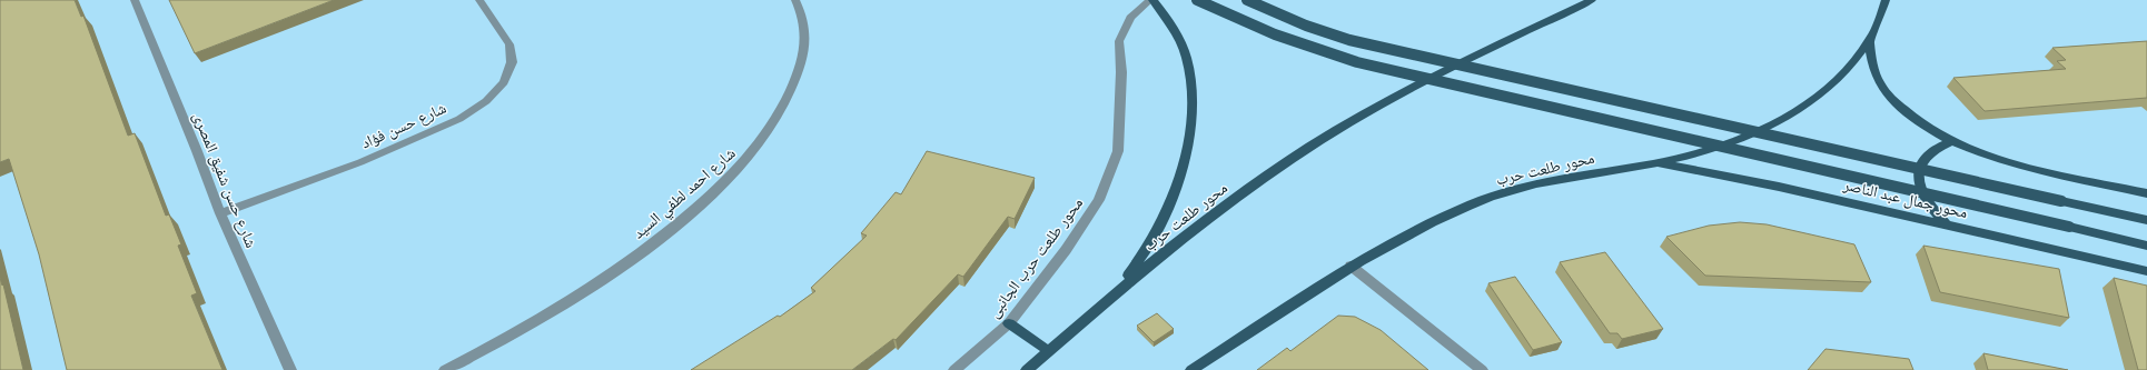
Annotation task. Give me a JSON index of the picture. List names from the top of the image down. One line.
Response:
{"streets":{"main road":["محور طلعت حرب","محور جمال عبد الناصر"],"street":["شارع حسن فؤاد","شارع حسن شفيق المصرى","شارع احمد لطفي السيد","محور طلعت حرب الجانبى"]},"crossings":[["شارع حسن فؤاد","شارع حسن شفيق المصرى"],["محور طلعت حرب","محور جمال عبد الناصر"]]}
